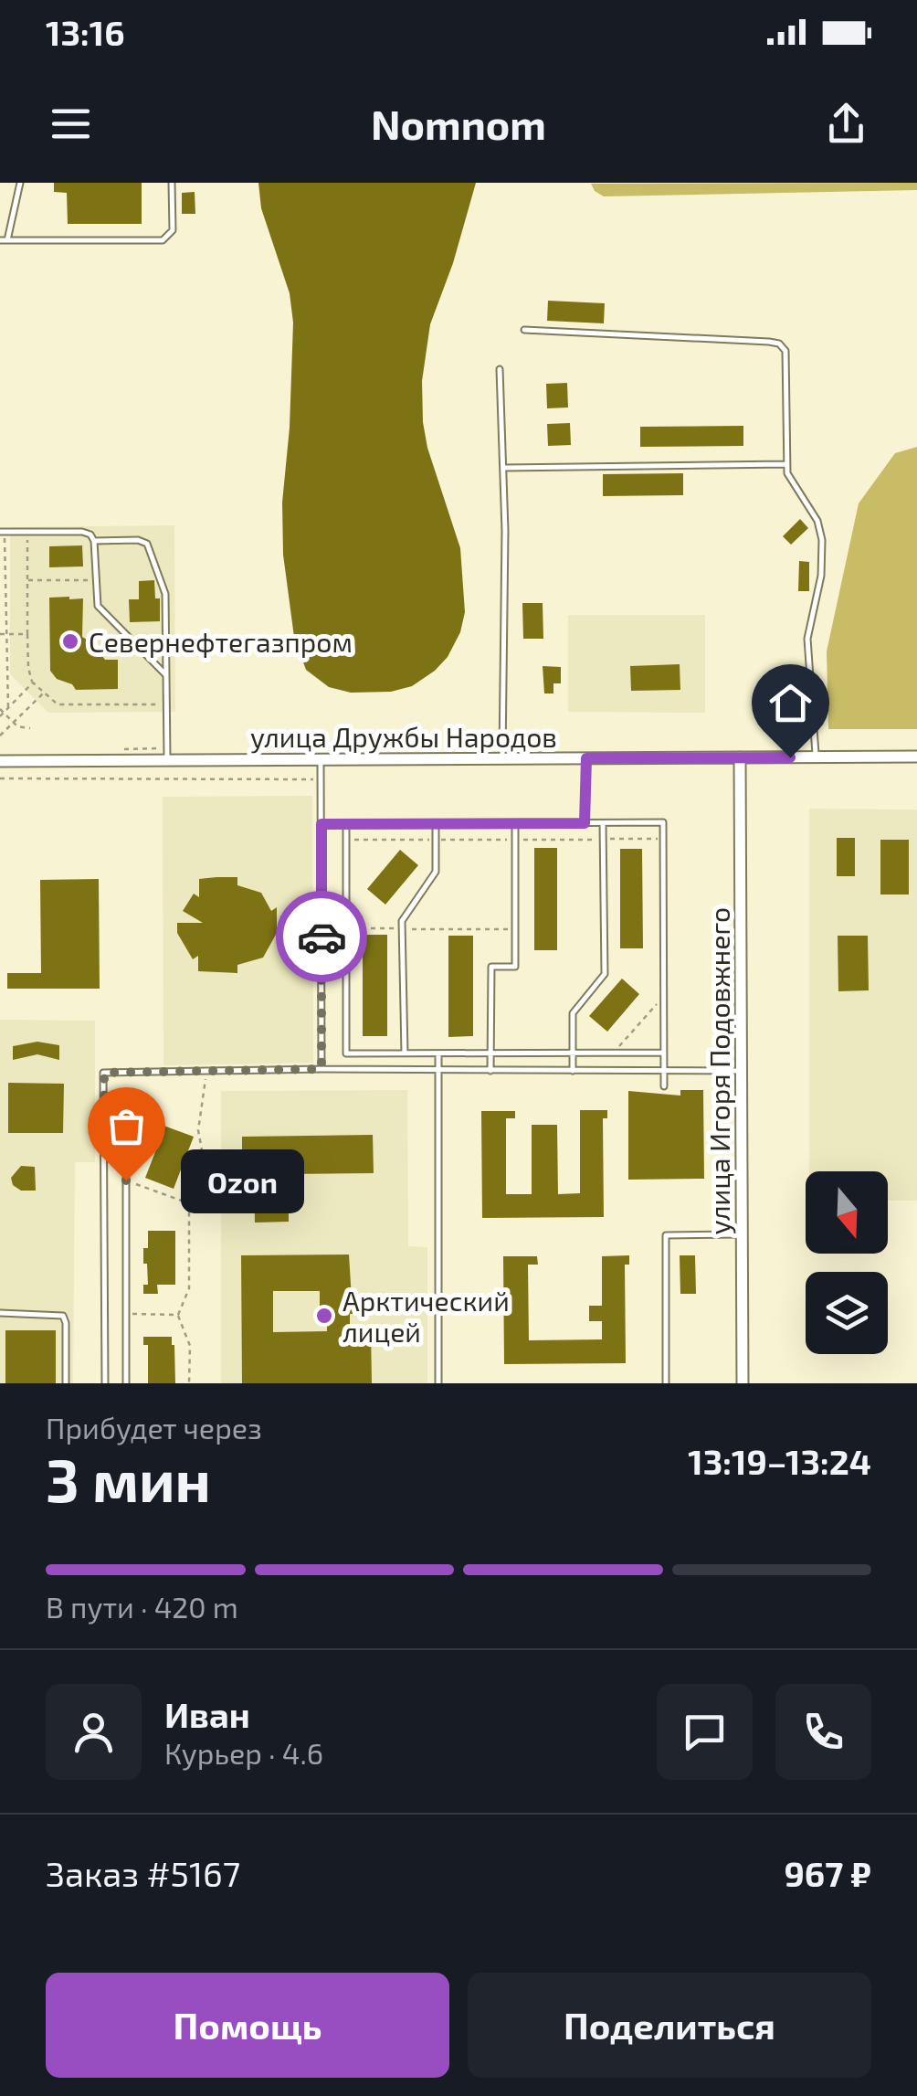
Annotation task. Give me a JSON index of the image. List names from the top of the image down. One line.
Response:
{"streets":{"street":["улица Дружбы Народов","улица Игоря Подовжнего"]},"crossings":[["улица Дружбы Народов","улица Игоря Подовжнего"]],"places":["Севернефтегазпром","Ozon","Арктический лицей"],"north":"bottom","page":{"status":"13:16","header":"Nomnom","bubble":"Ozon","heading":["3 мин","Прибудет через","13:19–13:24"],"panel":["Иван","Курьер · 4.6","Заказ #5167","967 ₽"],"bar":"В пути · 420 m","buttons":["Помощь","Поделиться"]}}
